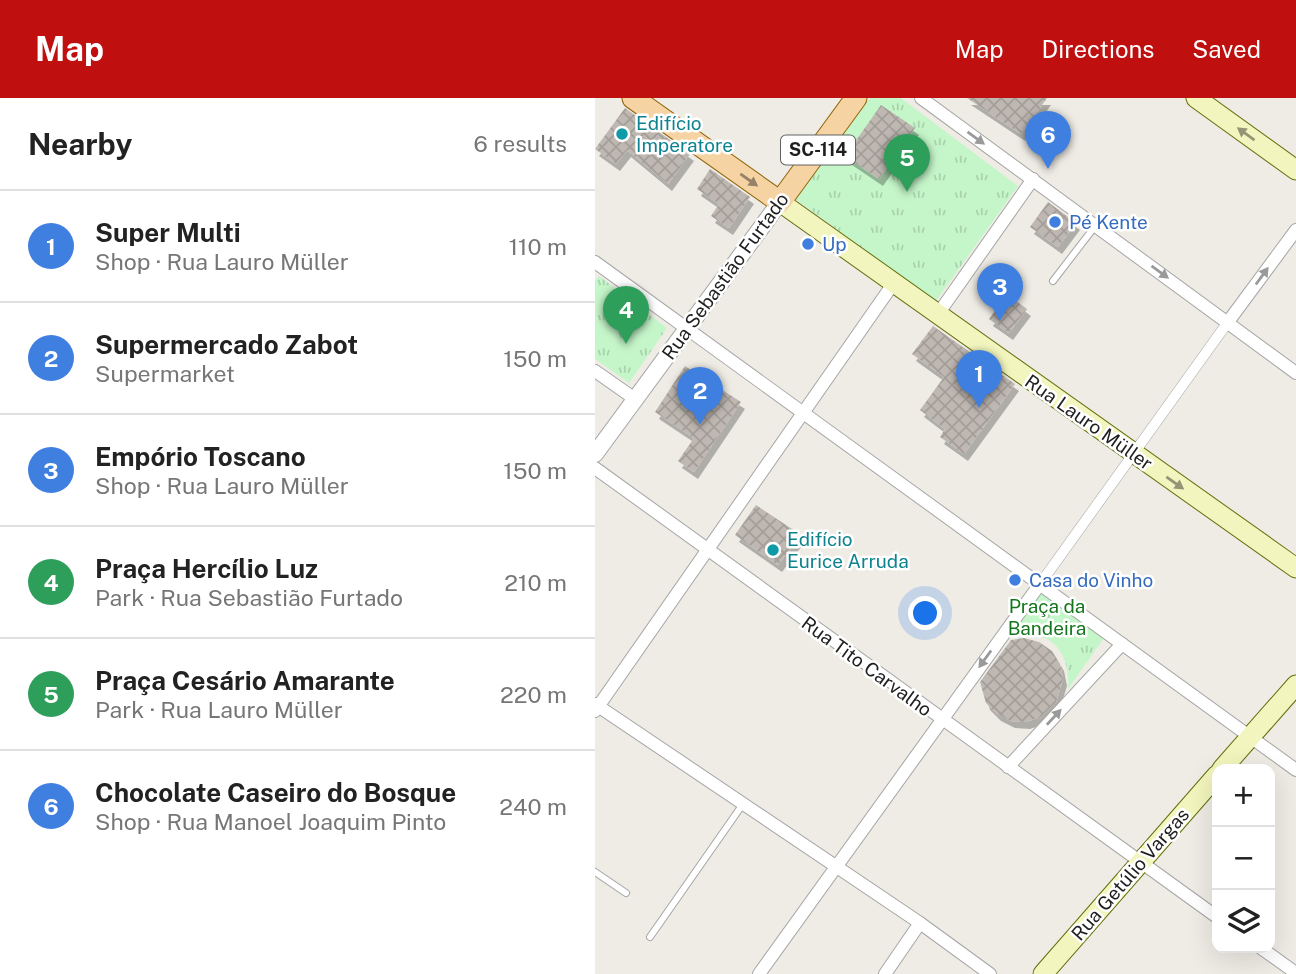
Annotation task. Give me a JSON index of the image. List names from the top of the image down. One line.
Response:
{"streets":{"main road":["SC-114","Rua Sebastião Furtado","Rua Lauro Müller","Rua Getúlio Vargas"],"street":["Rua Tito Carvalho"]},"crossings":[["Rua Sebastião Furtado","Rua Lauro Müller"],["Rua Tito Carvalho","Rua Getúlio Vargas"]],"parks":["Praça da Bandeira"],"places":["Edifício Imperatore","Pé Kente","Up","Edifício Eurice Arruda","Casa do Vinho"],"page":{"header":"Map","nav":["Map","Directions","Saved"],"heading":["Nearby","6 results"],"pins":["6","5","3","4","1","2"],"list":[{"mark":"1","name":"Super Multi","note":"Shop · Rua Lauro Müller","value":"110 m"},{"mark":"2","name":"Supermercado Zabot","note":"Supermarket","value":"150 m"},{"mark":"3","name":"Empório Toscano","note":"Shop · Rua Lauro Müller","value":"150 m"},{"mark":"4","name":"Praça Hercílio Luz","note":"Park · Rua Sebastião Furtado","value":"210 m"},{"mark":"5","name":"Praça Cesário Amarante","note":"Park · Rua Lauro Müller","value":"220 m"},{"mark":"6","name":"Chocolate Caseiro do Bosque","note":"Shop · Rua Manoel Joaquim Pinto","value":"240 m"}],"map_buttons":["+","−"]}}
